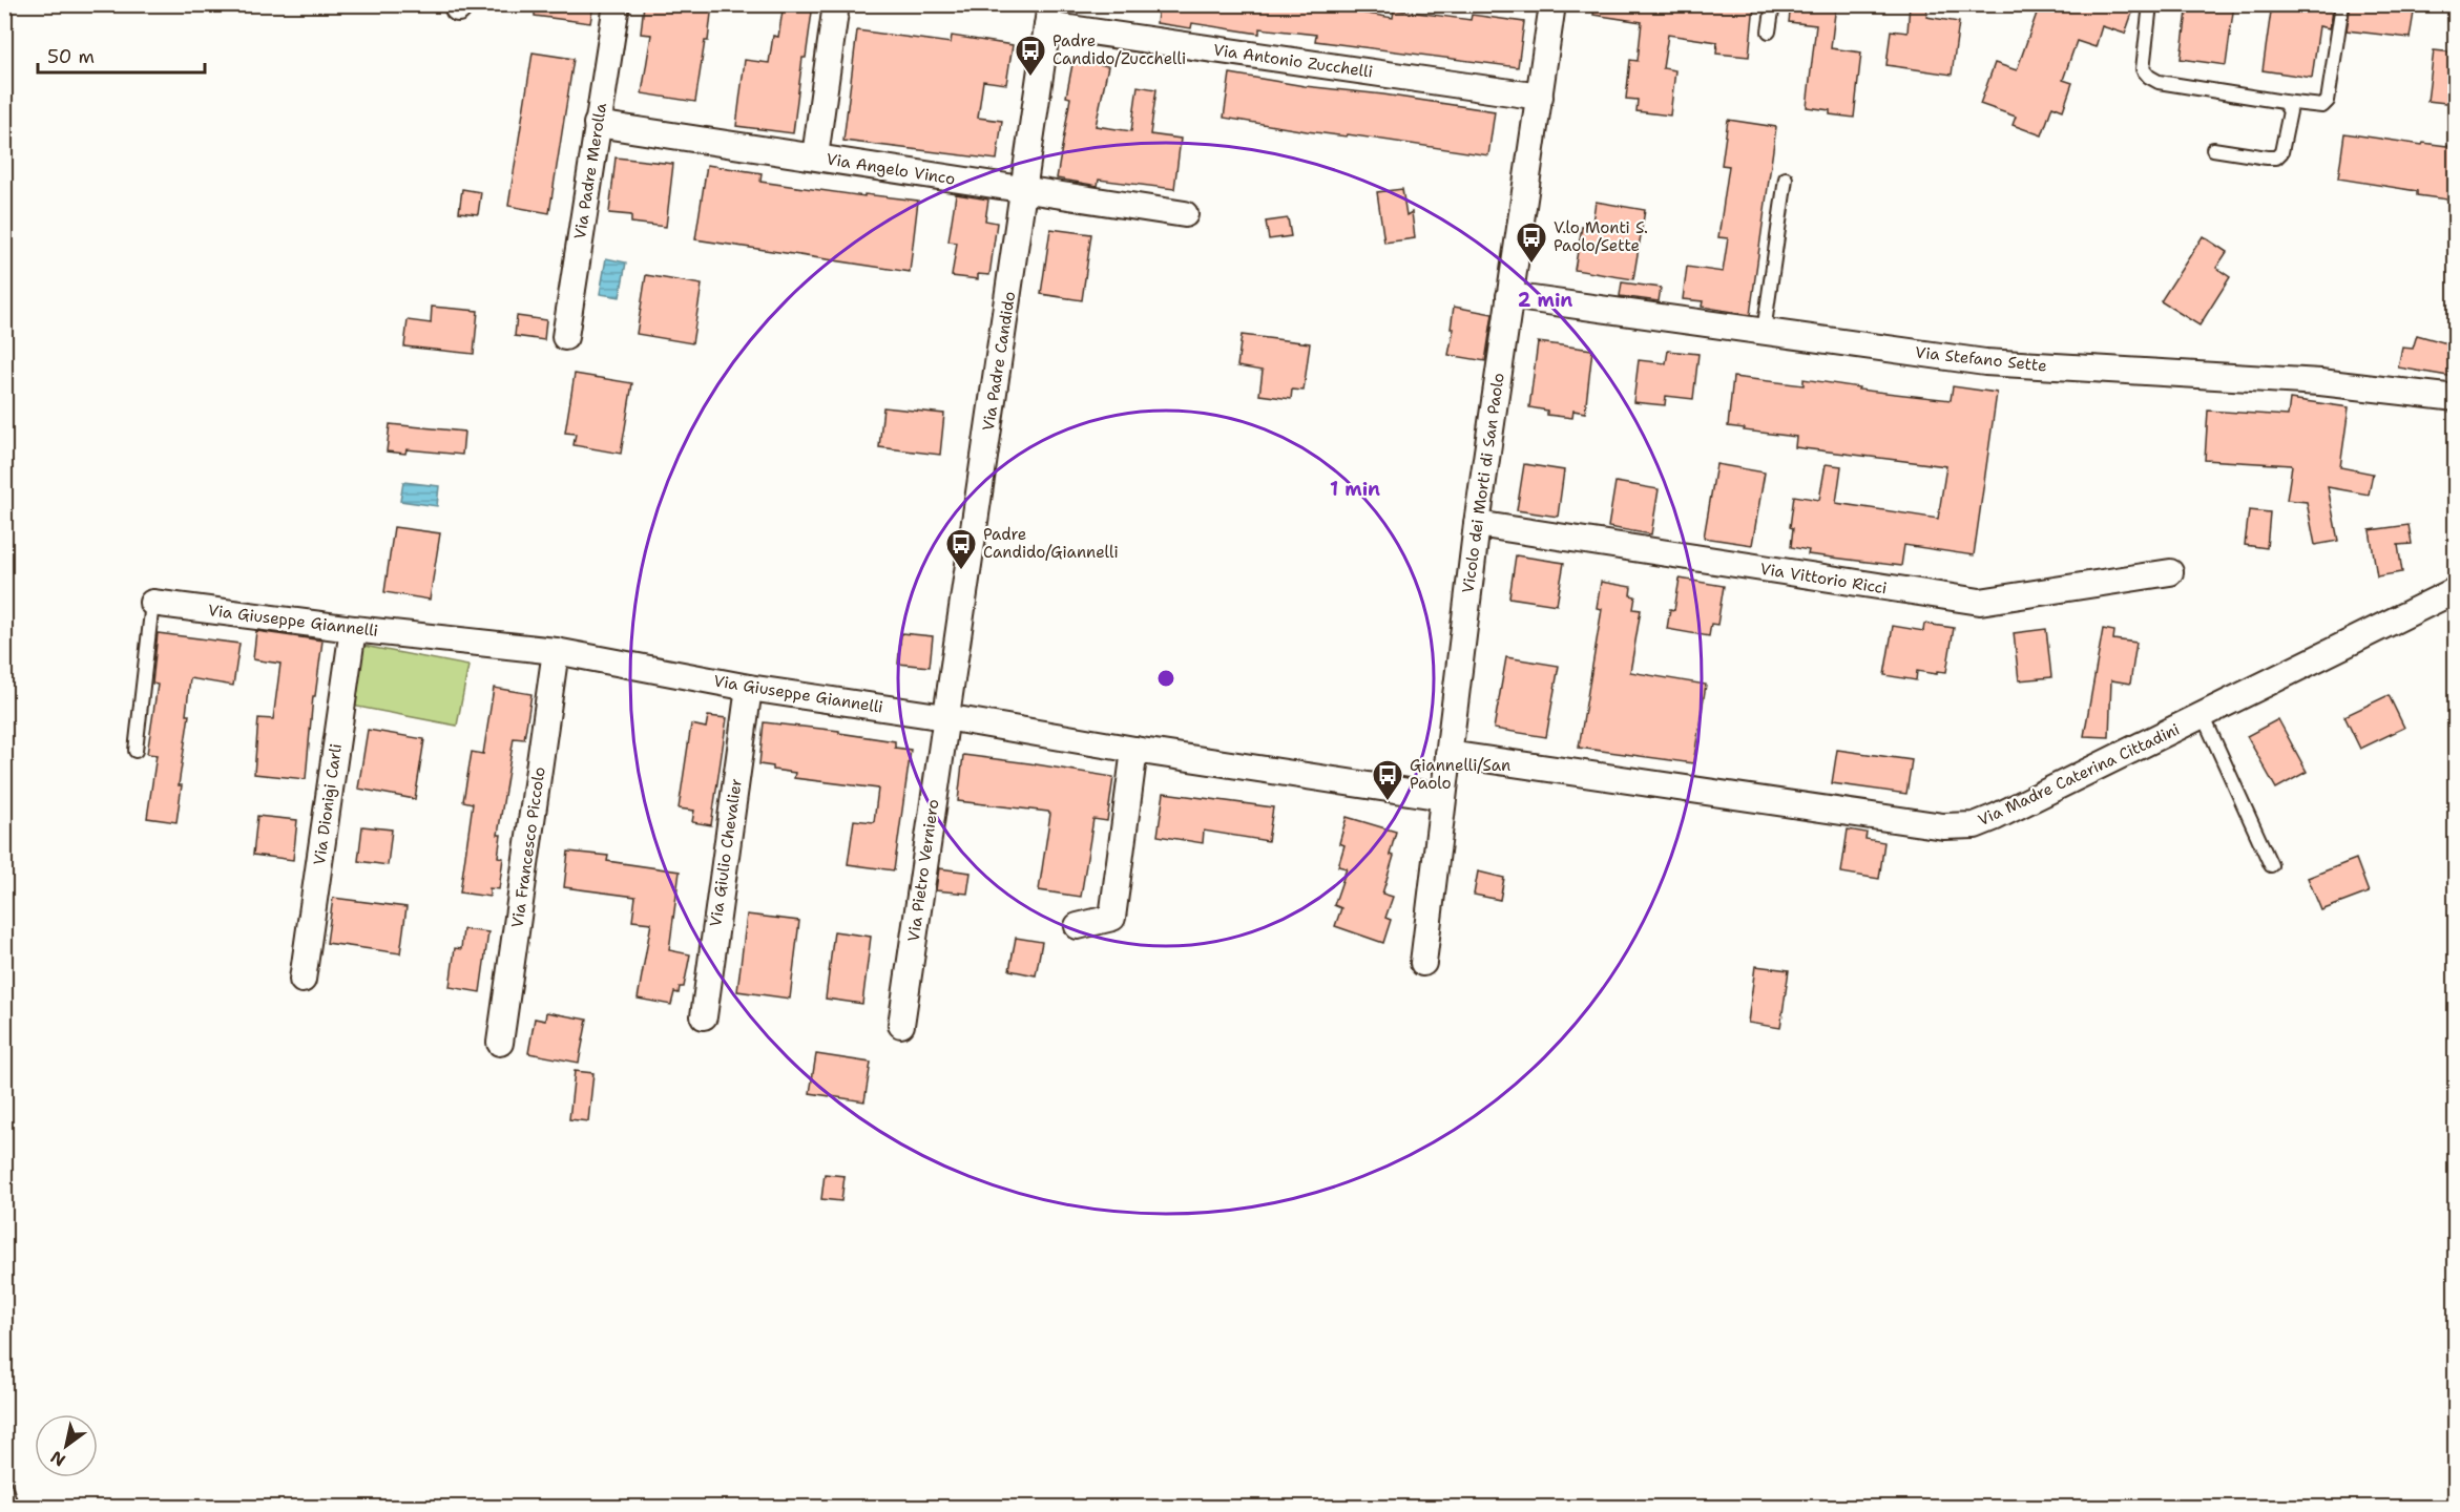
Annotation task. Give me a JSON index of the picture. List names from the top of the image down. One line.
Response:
{"streets":{"street":["Via Antonio Zucchelli","Via Angelo Vinco","Via Padre Merolla","Via Stefano Sette","Via Padre Candido","Vicolo dei Morti di San Paolo","Via Vittorio Ricci","Via Giuseppe Giannelli","Via Madre Caterina Cittadini","Via Dionigi Carli","Via Francesco Piccolo","Via Giulio Chevalier","Via Pietro Verniero"]},"crossings":[["Via Antonio Zucchelli","Via Padre Candido"],["Via Antonio Zucchelli","Vicolo dei Morti di San Paolo"],["Via Angelo Vinco","Via Padre Merolla"],["Via Angelo Vinco","Via Padre Candido"],["Via Stefano Sette","Vicolo dei Morti di San Paolo"],["Via Padre Candido","Via Giuseppe Giannelli"],["Via Padre Candido","Via Pietro Verniero"],["Vicolo dei Morti di San Paolo","Via Vittorio Ricci"],["Vicolo dei Morti di San Paolo","Via Giuseppe Giannelli"],["Vicolo dei Morti di San Paolo","Via Madre Caterina Cittadini"],["Via Giuseppe Giannelli","Via Dionigi Carli"],["Via Giuseppe Giannelli","Via Francesco Piccolo"],["Via Giuseppe Giannelli","Via Giulio Chevalier"],["Via Giuseppe Giannelli","Via Pietro Verniero"]],"places":{"bus stop":["Padre Candido/Zucchelli","V.lo Monti S. Paolo/Sette","Padre Candido/Giannelli","Giannelli/San Paolo"]},"scale_bar":"50 m","north":"bottom left","rings":["2 min","1 min"]}
